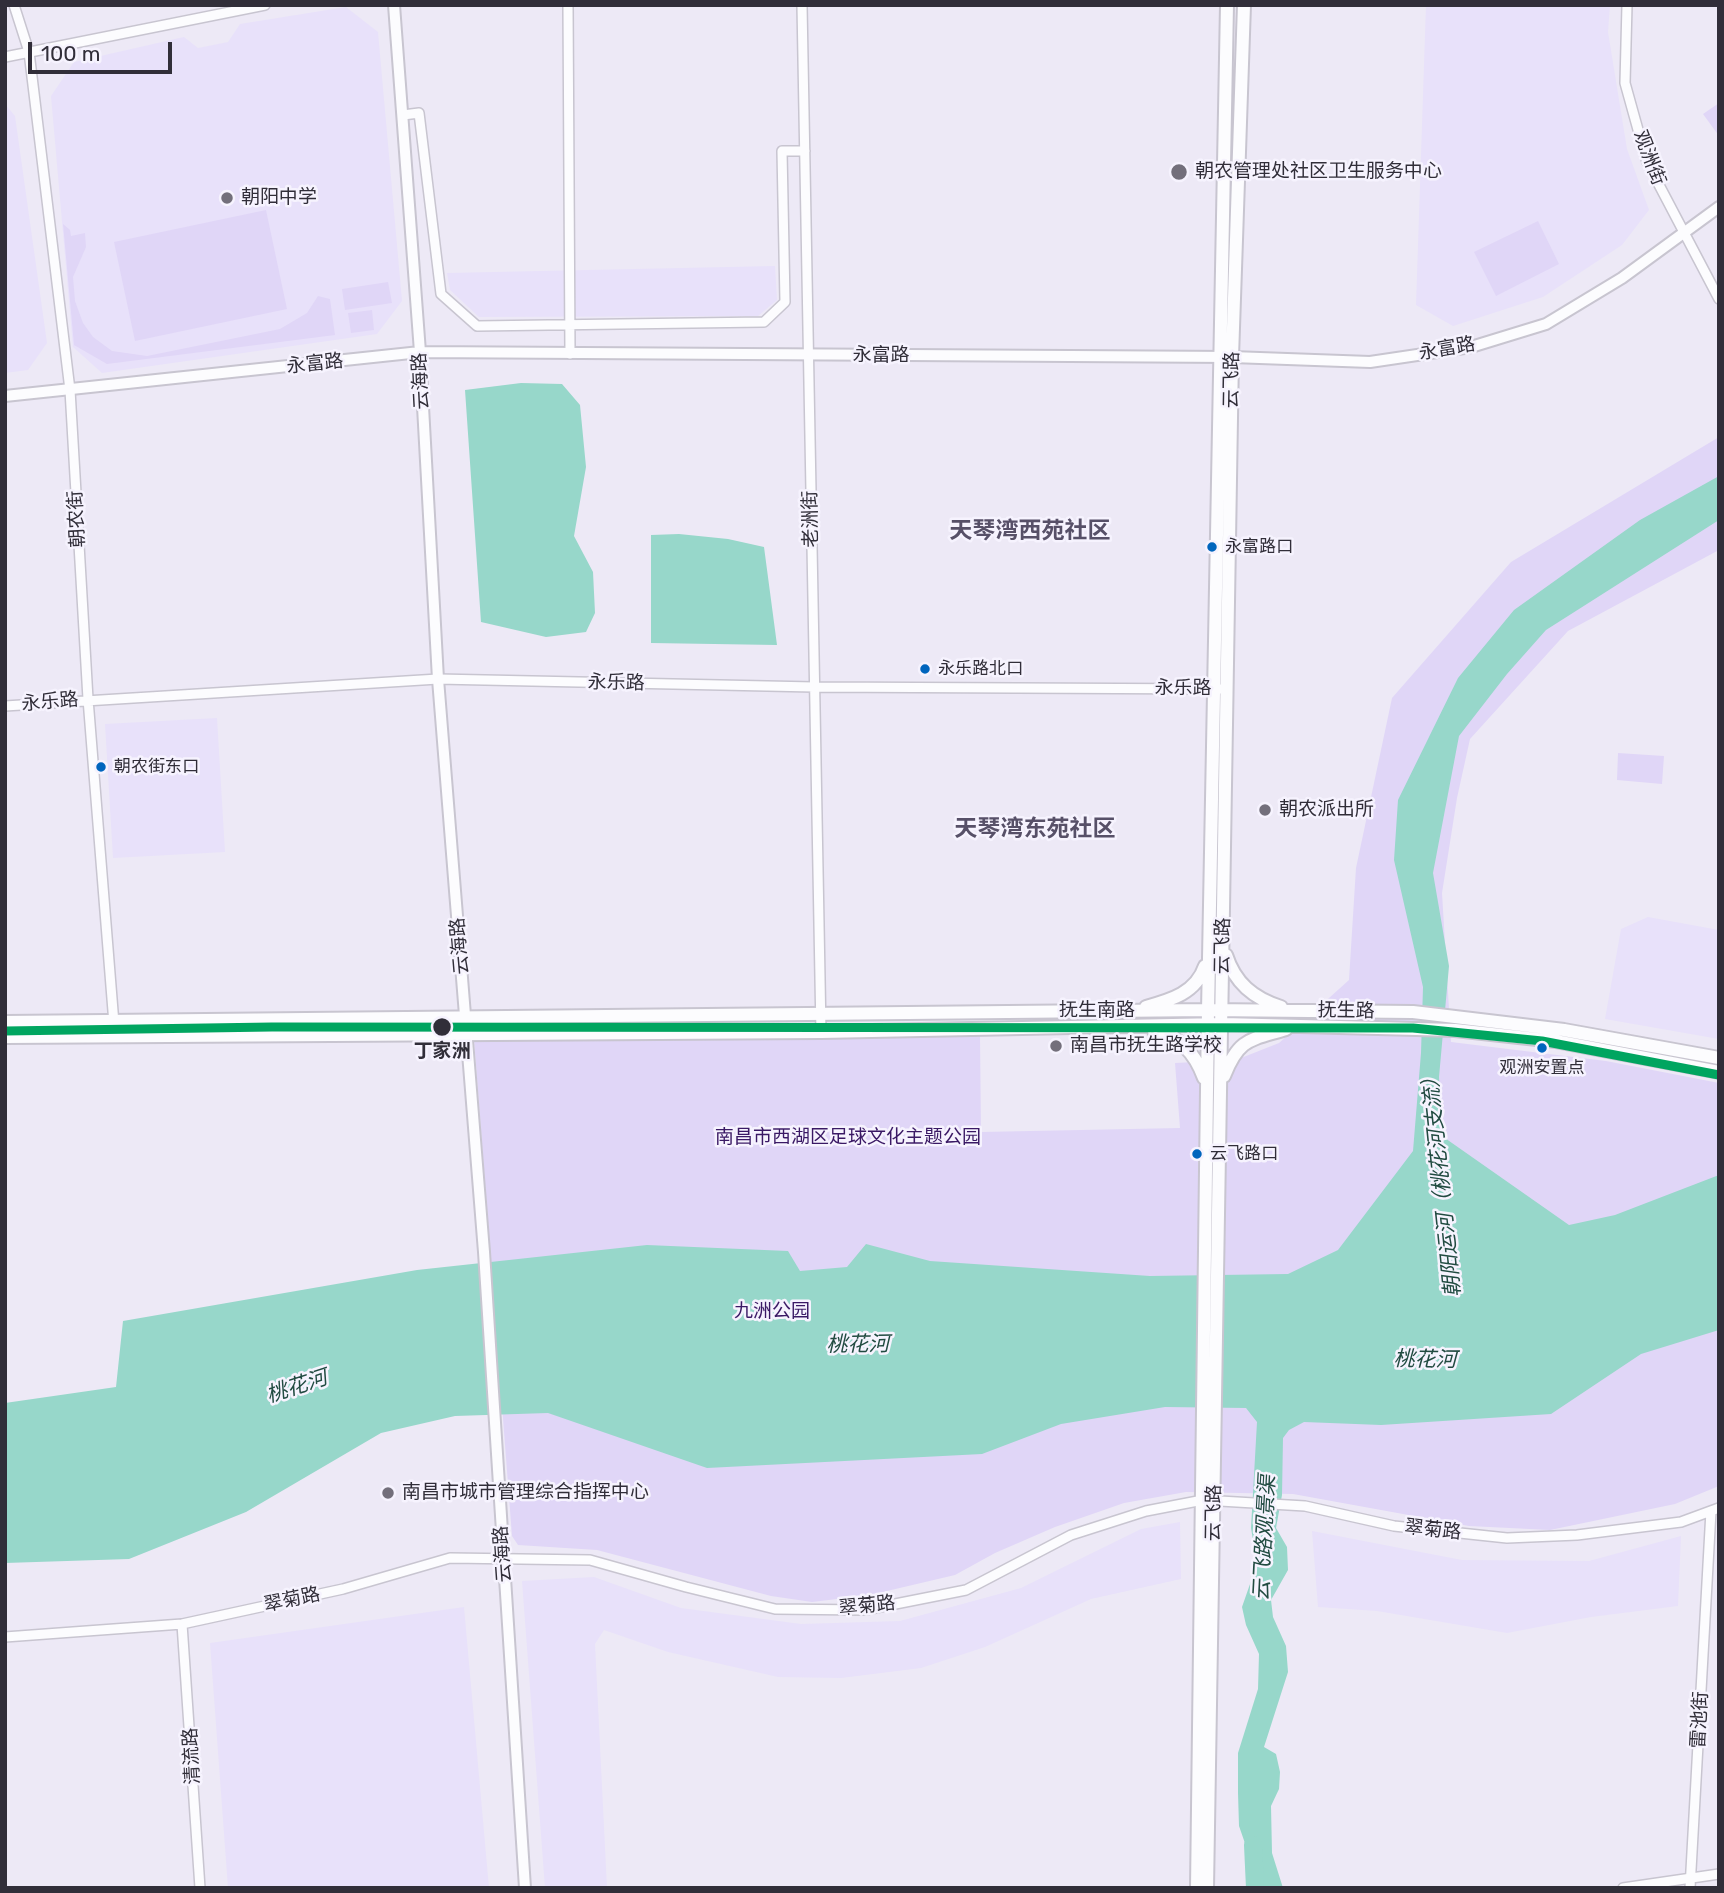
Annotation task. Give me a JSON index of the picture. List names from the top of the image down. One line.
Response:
{"streets":{"main road":["云飞路","抚生南路","抚生路"],"street":["观洲街","永富路","云海路","朝农街","老洲街","永乐路","翠菊路","雷池街","清流路"]},"crossings":[["观洲街","永富路"],["永富路","云飞路"],["永富路","云海路"],["永富路","朝农街"],["永富路","老洲街"],["云飞路","永乐路"],["云飞路","抚生南路"],["云飞路","抚生路"],["云飞路","翠菊路"],["云海路","永乐路"],["云海路","抚生南路"],["云海路","翠菊路"],["朝农街","永乐路"],["朝农街","抚生南路"],["老洲街","永乐路"],["老洲街","抚生南路"],["抚生南路","抚生路"],["翠菊路","雷池街"],["翠菊路","清流路"]],"districts":["天琴湾西苑社区","天琴湾东苑社区"],"water":["朝阳运河（桃花河支流）","桃花河","云飞路观景渠"],"parks":["南昌市西湖区足球文化主题公园","九洲公园"],"places":["朝农管理处社区卫生服务中心","朝阳中学","永富路口","永乐路北口","朝农街东口","朝农派出所","丁家洲","南昌市抚生路学校","观洲安置点","云飞路口","南昌市城市管理综合指挥中心"],"scale_bar":"100 m"}
